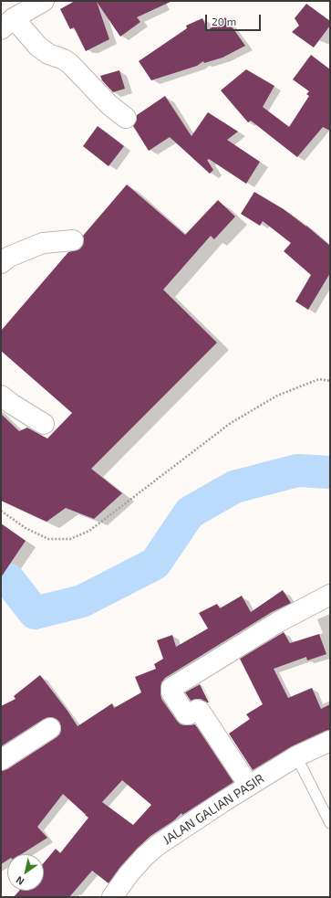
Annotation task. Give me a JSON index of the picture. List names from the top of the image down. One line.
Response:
{"streets":{"street":["JALAN GALIAN PASIR"]},"scale_bar":"20 m","north":"bottom left"}
